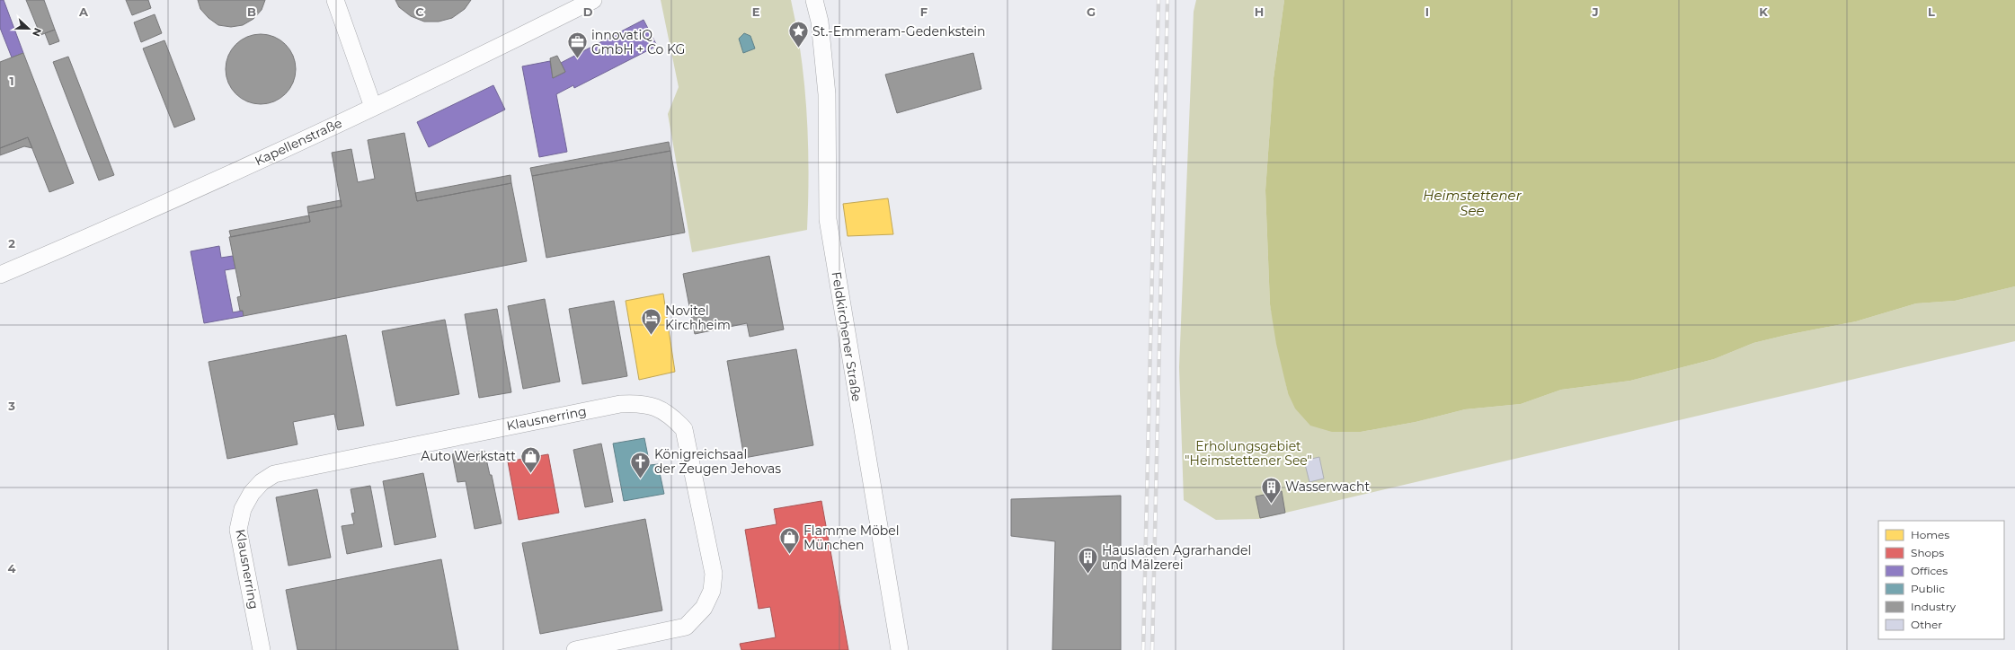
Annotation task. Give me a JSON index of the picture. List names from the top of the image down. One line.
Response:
{"streets":{"street":["Kapellenstraße","Feldkirchener Straße","Klausnerring"]},"water":["Heimstettener See"],"parks":["Erholungsgebiet \"Heimstettener See\""],"places":{"place":["St.-Emmeram-Gedenkstein"],"office":["innovatiQ GmbH + Co KG"],"hotel":["Novitel Kirchheim"],"shop":["Auto Werkstatt","Flamme Möbel München"],"church":["Königreichsaal der Zeugen Jehovas"],"building":["Wasserwacht","Hausladen Agrarhandel und Mälzerei"]},"legend":["Homes","Shops","Offices","Public","Industry","Other"],"north":"right","grid":{"columns":["A","B","C","D","E","F","G","H","I","J","K","L"],"rows":["1","2","3","4"]}}
